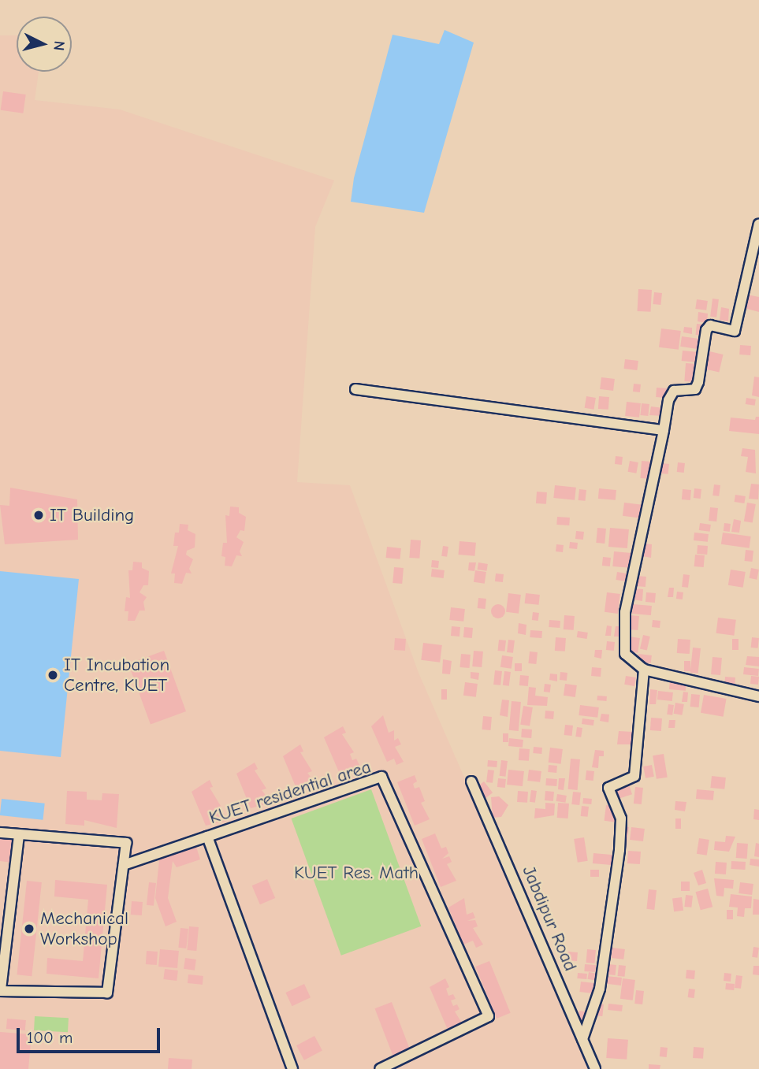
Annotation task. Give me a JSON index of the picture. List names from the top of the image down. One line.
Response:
{"streets":{"street":["KUET residential area","Jabdipur Road"]},"parks":["KUET Res. Math"],"places":["IT Building","IT Incubation Centre, KUET","Mechanical Workshop"],"scale_bar":"100 m","north":"right"}
